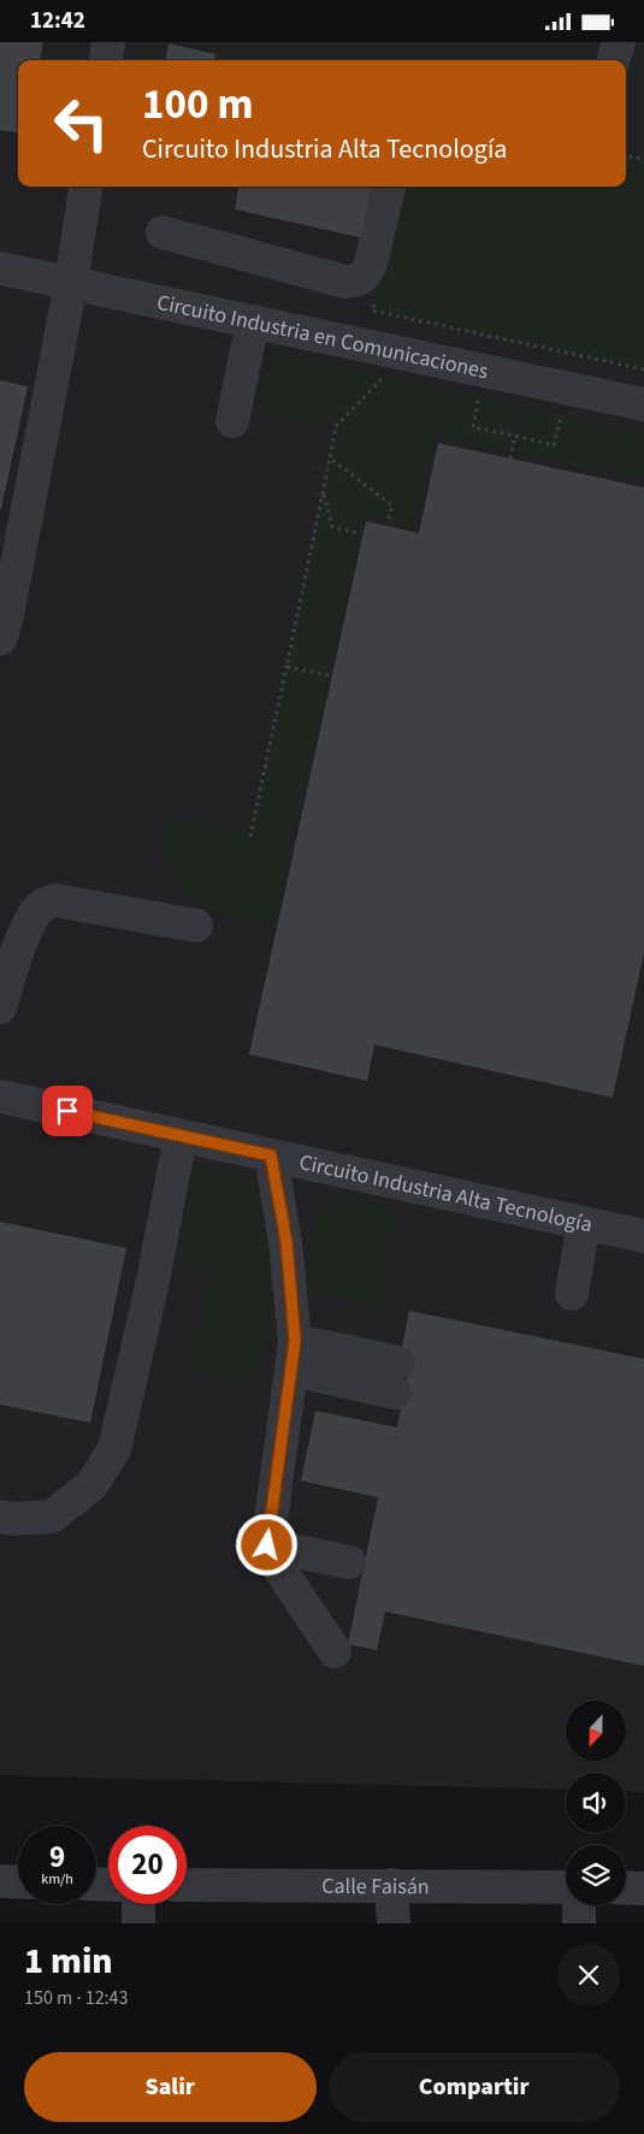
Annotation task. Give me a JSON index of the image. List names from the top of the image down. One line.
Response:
{"streets":{"street":["Circuito Industria en Comunicaciones","Circuito Industria Alta Tecnología","Calle Faisán"]},"north":"bottom","page":{"status":"12:42","turn":["100 m","Circuito Industria Alta Tecnología"],"speed":"9 km/h","limit":"20","heading":["1 min","150 m · 12:43"],"buttons":["Salir","Compartir"]}}
